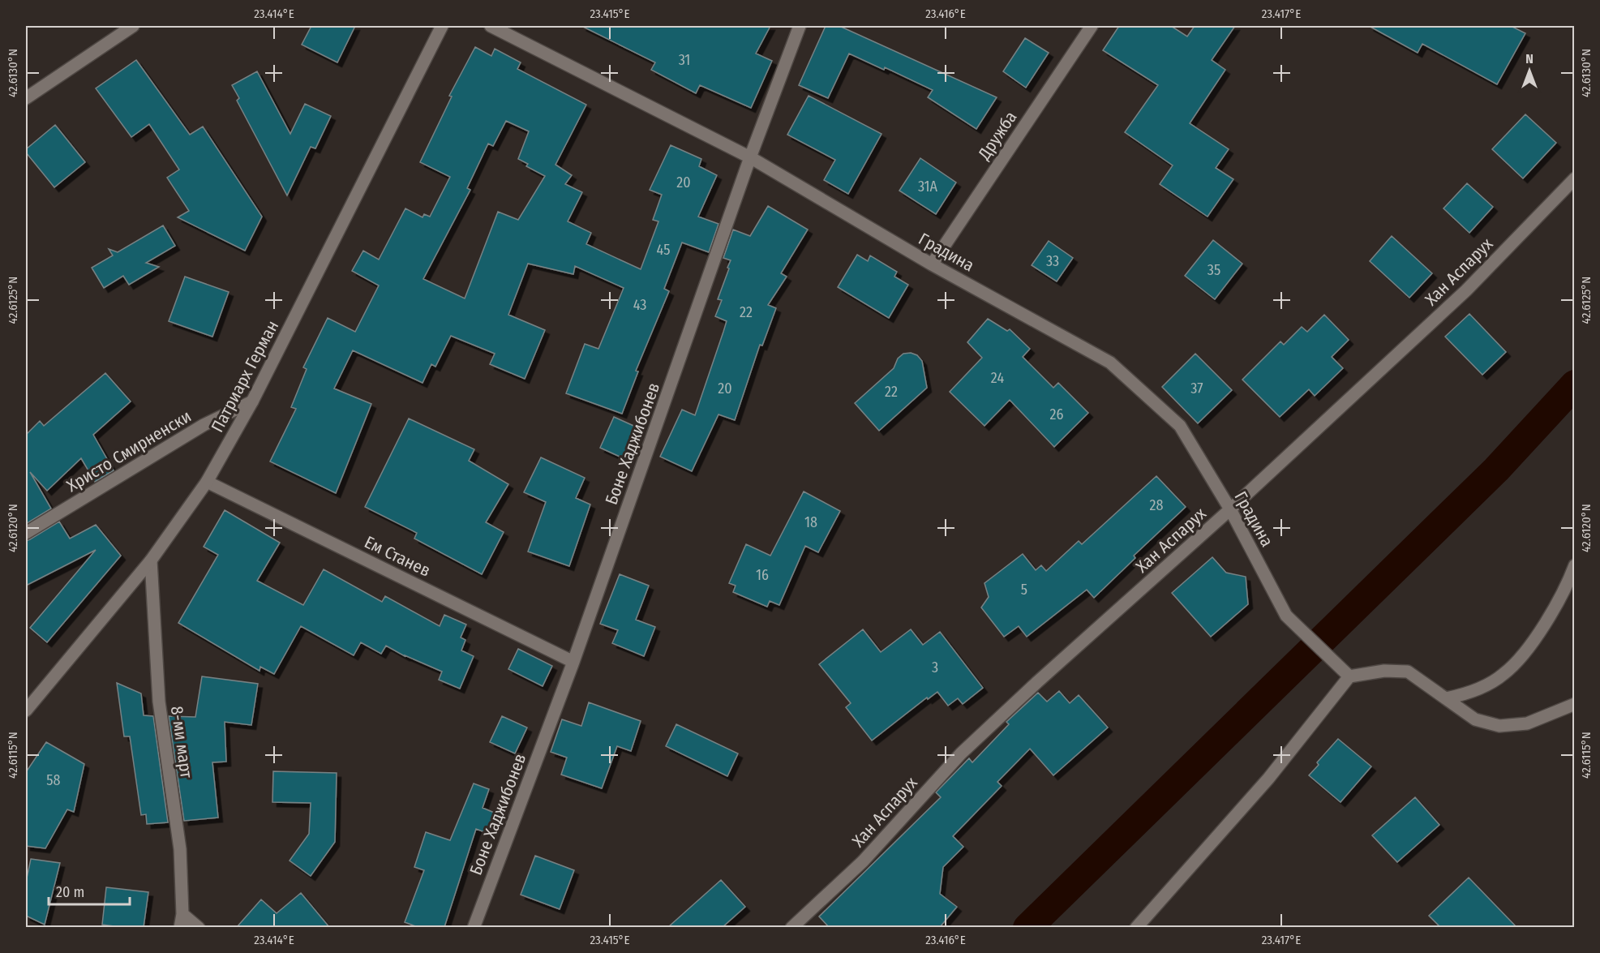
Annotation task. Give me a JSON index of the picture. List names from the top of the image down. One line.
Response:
{"streets":{"street":["Дружба","Градина","Хан Аспарух","Патриарх Герман","Боне Хаджибонев","Христо Смирненски","Ем Станев","8-ми март"]},"crossings":[["Дружба","Градина"],["Градина","Хан Аспарух"],["Градина","Боне Хаджибонев"],["Патриарх Герман","Христо Смирненски"],["Патриарх Герман","Ем Станев"],["Патриарх Герман","8-ми март"],["Боне Хаджибонев","Ем Станев"]],"house_numbers":["31","20","31А","45","33","35","43","22","24","20","37","22","26","28","18","16","5","3","58"],"scale_bar":"20 m","north":"top","coordinates":["23.414°E","23.415°E","23.416°E","23.417°E","42.6130°N","42.6125°N","42.6120°N","42.6115°N"]}
